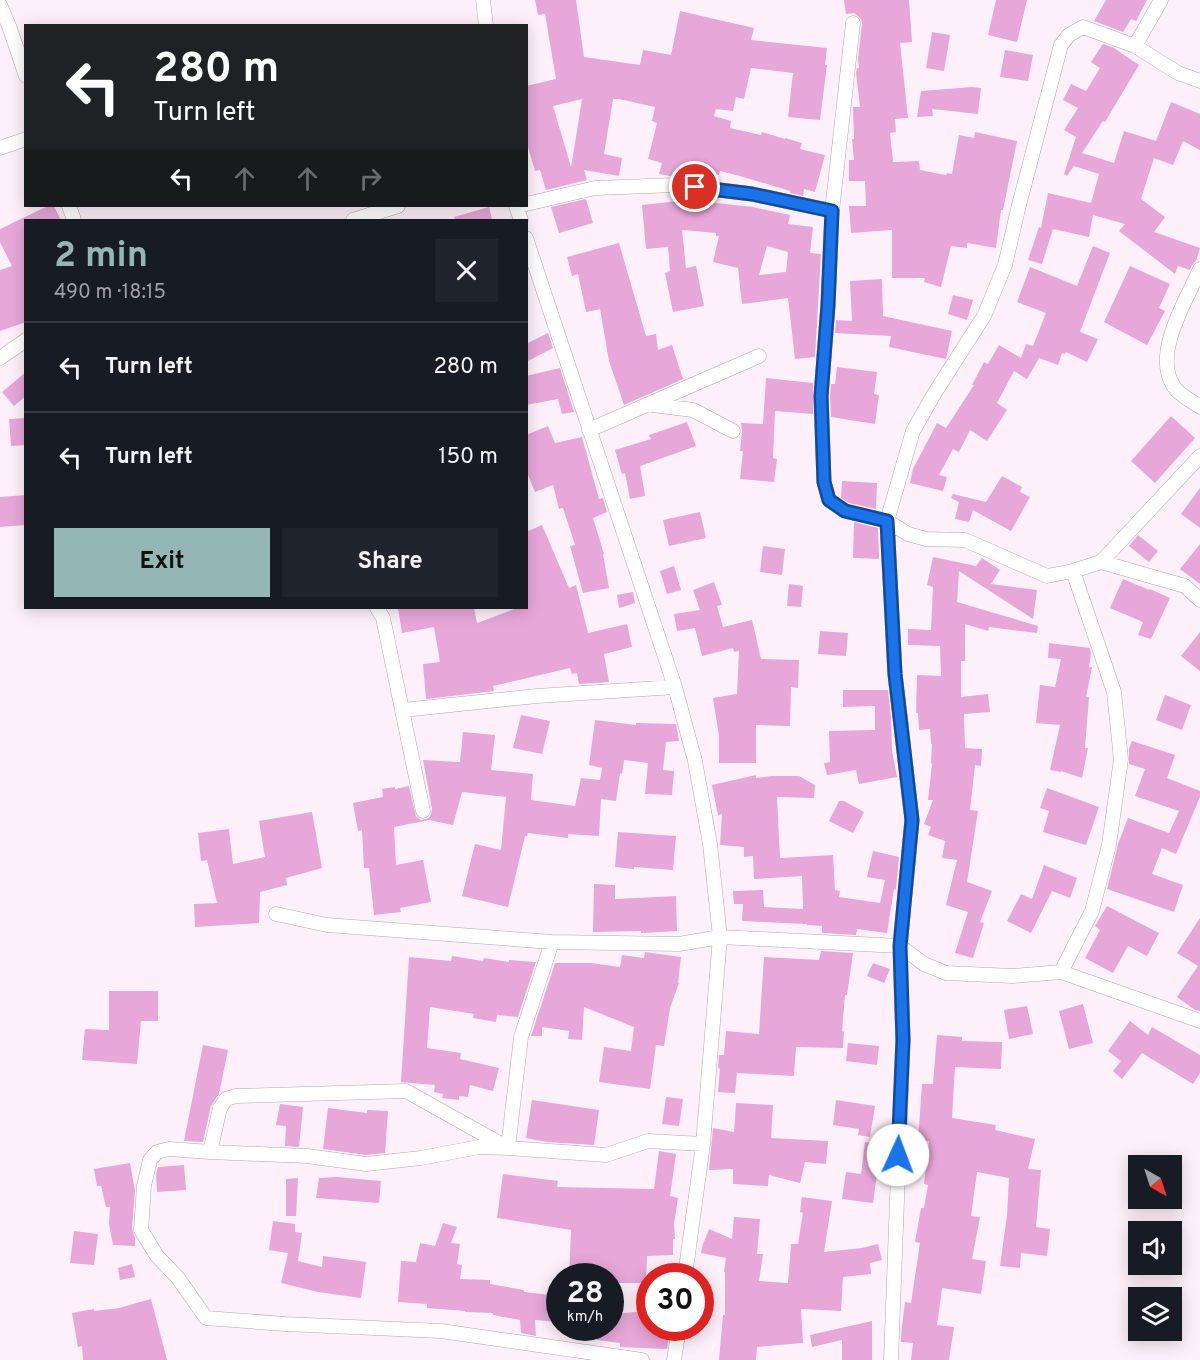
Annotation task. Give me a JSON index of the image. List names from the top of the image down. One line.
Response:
{"north":"bottom right","page":{"turn":["280 m","Turn left"],"heading":["2 min","490 m · 18:15"],"list":[{"name":"Turn left","value":"280 m"},{"name":"Turn left","value":"150 m"}],"buttons":["Exit","Share"],"speed":"28 km/h","limit":"30"}}
